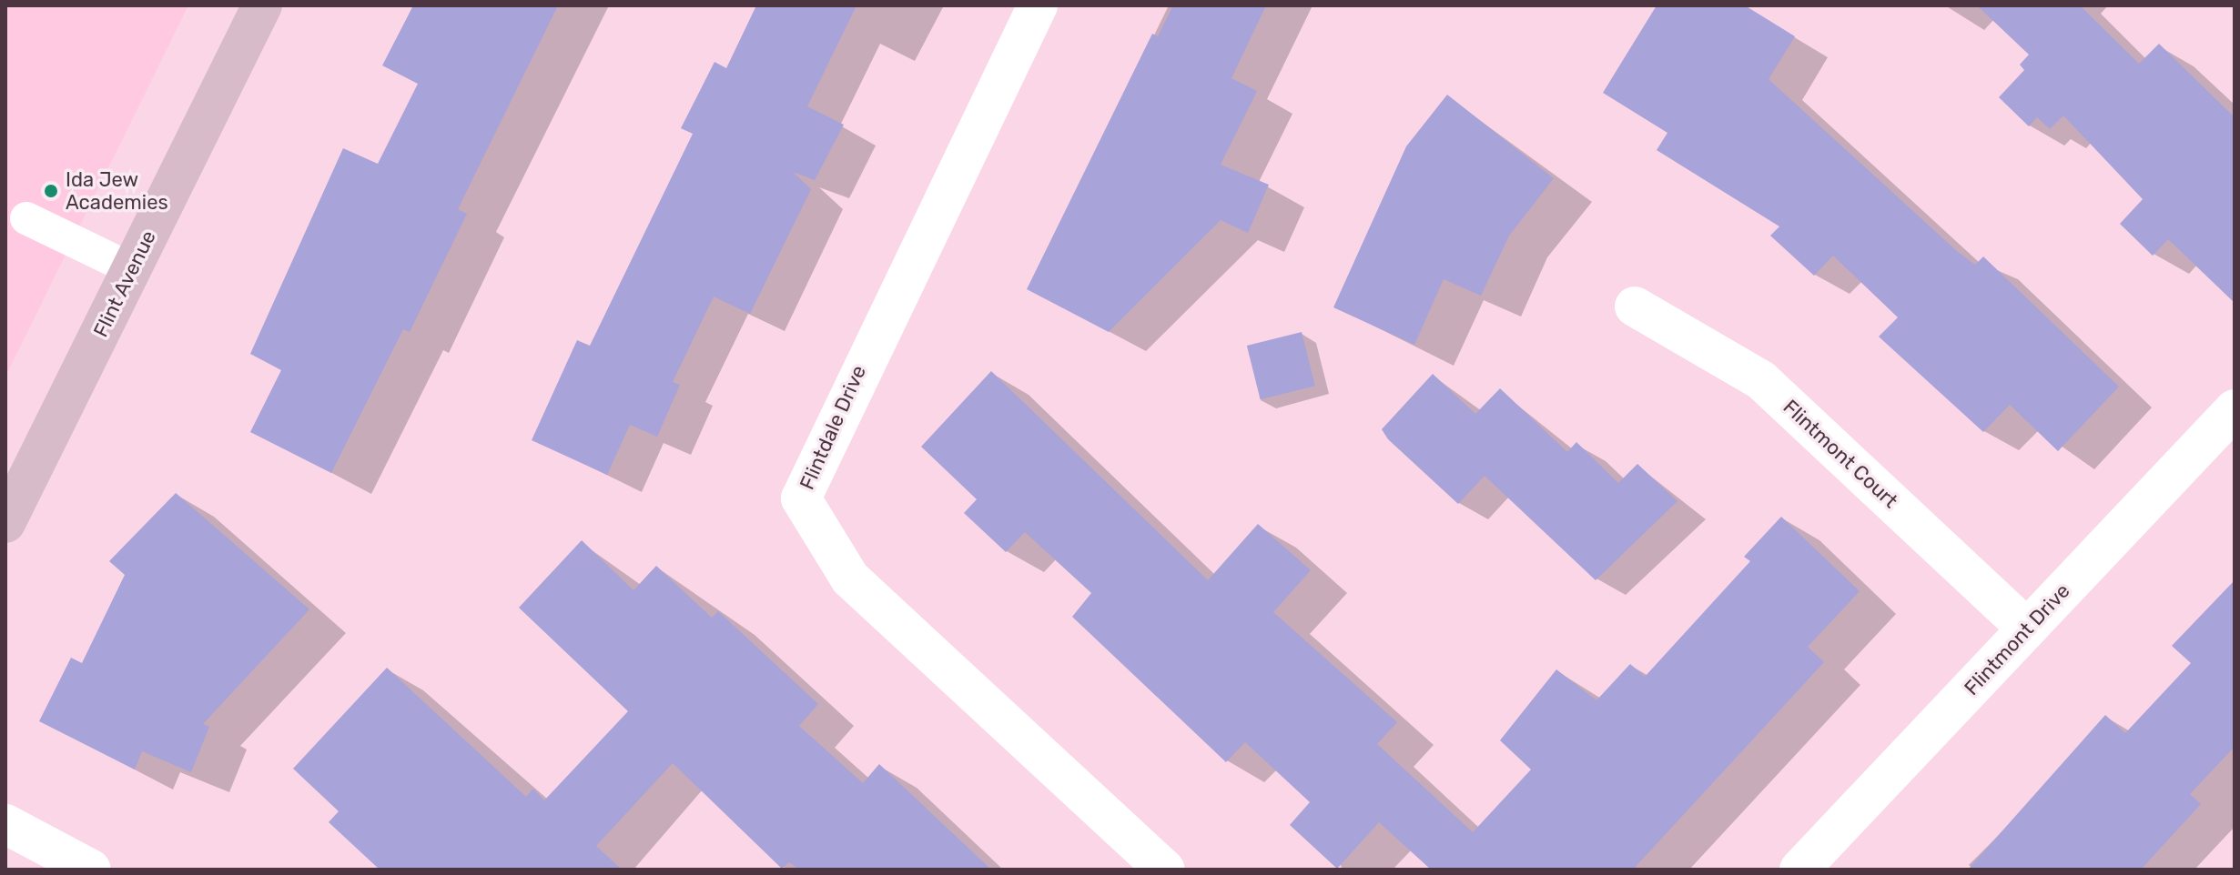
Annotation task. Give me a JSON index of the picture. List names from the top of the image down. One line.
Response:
{"streets":{"street":["Flint Avenue","Flintdale Drive","Flintmont Court","Flintmont Drive"]},"crossings":[["Flintmont Court","Flintmont Drive"]],"places":["Ida Jew Academies"]}
